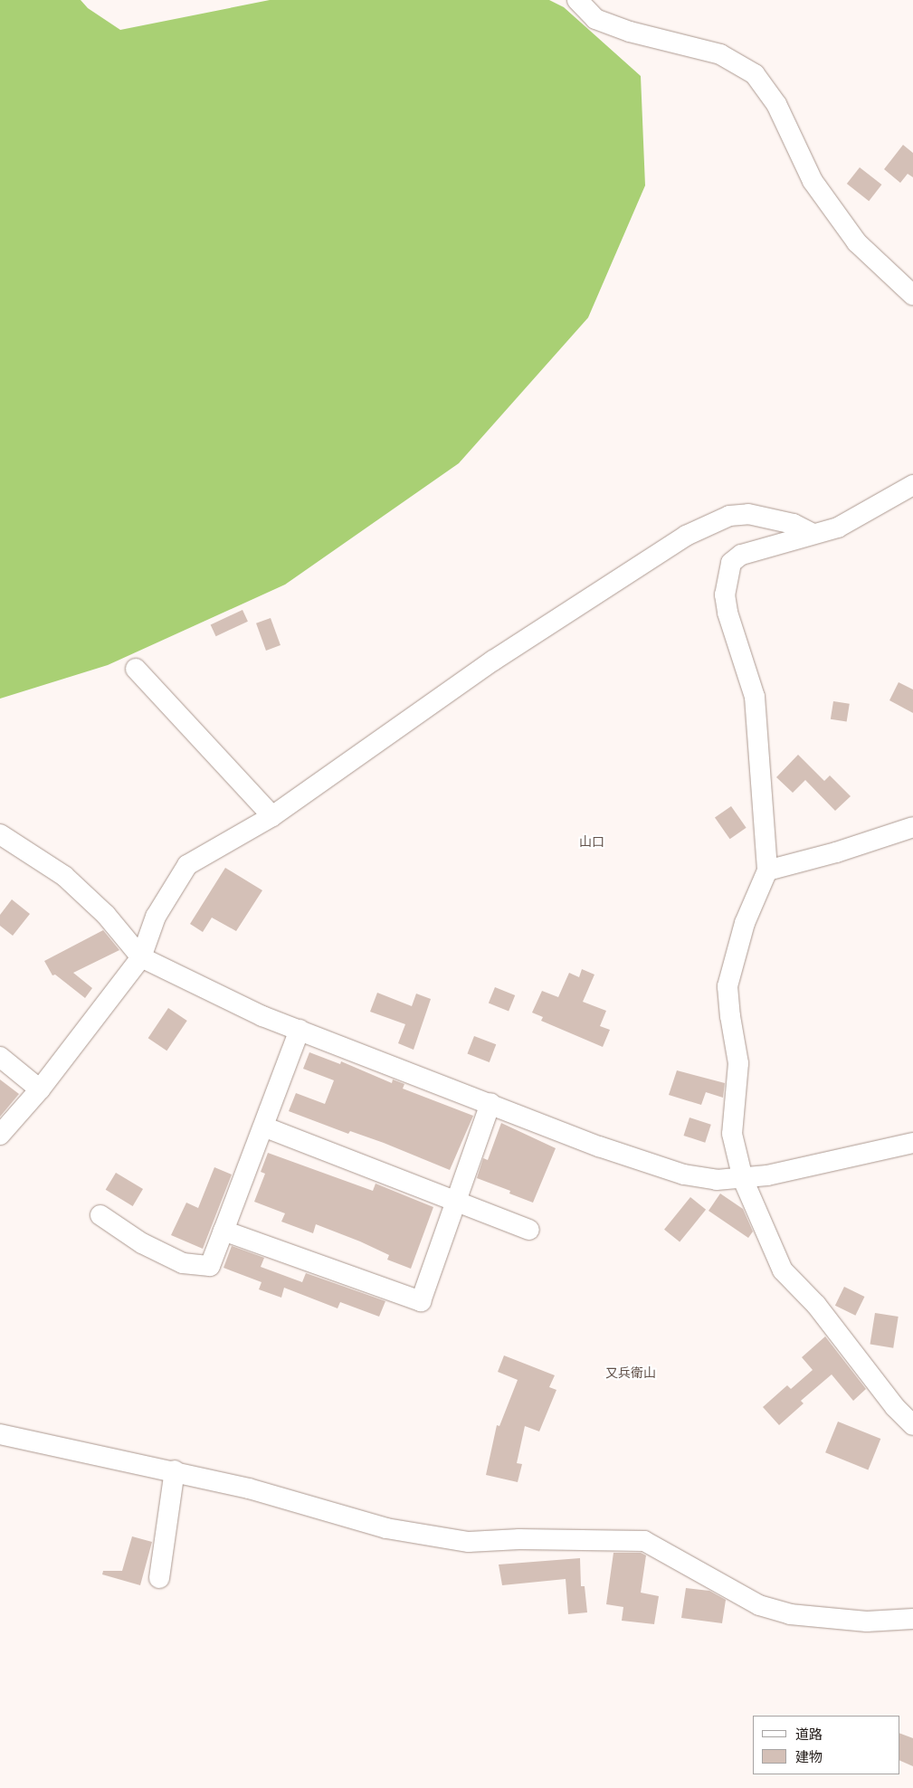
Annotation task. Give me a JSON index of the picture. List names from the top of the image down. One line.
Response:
{"districts":["山口","又兵衛山"],"legend":["道路","建物"]}
